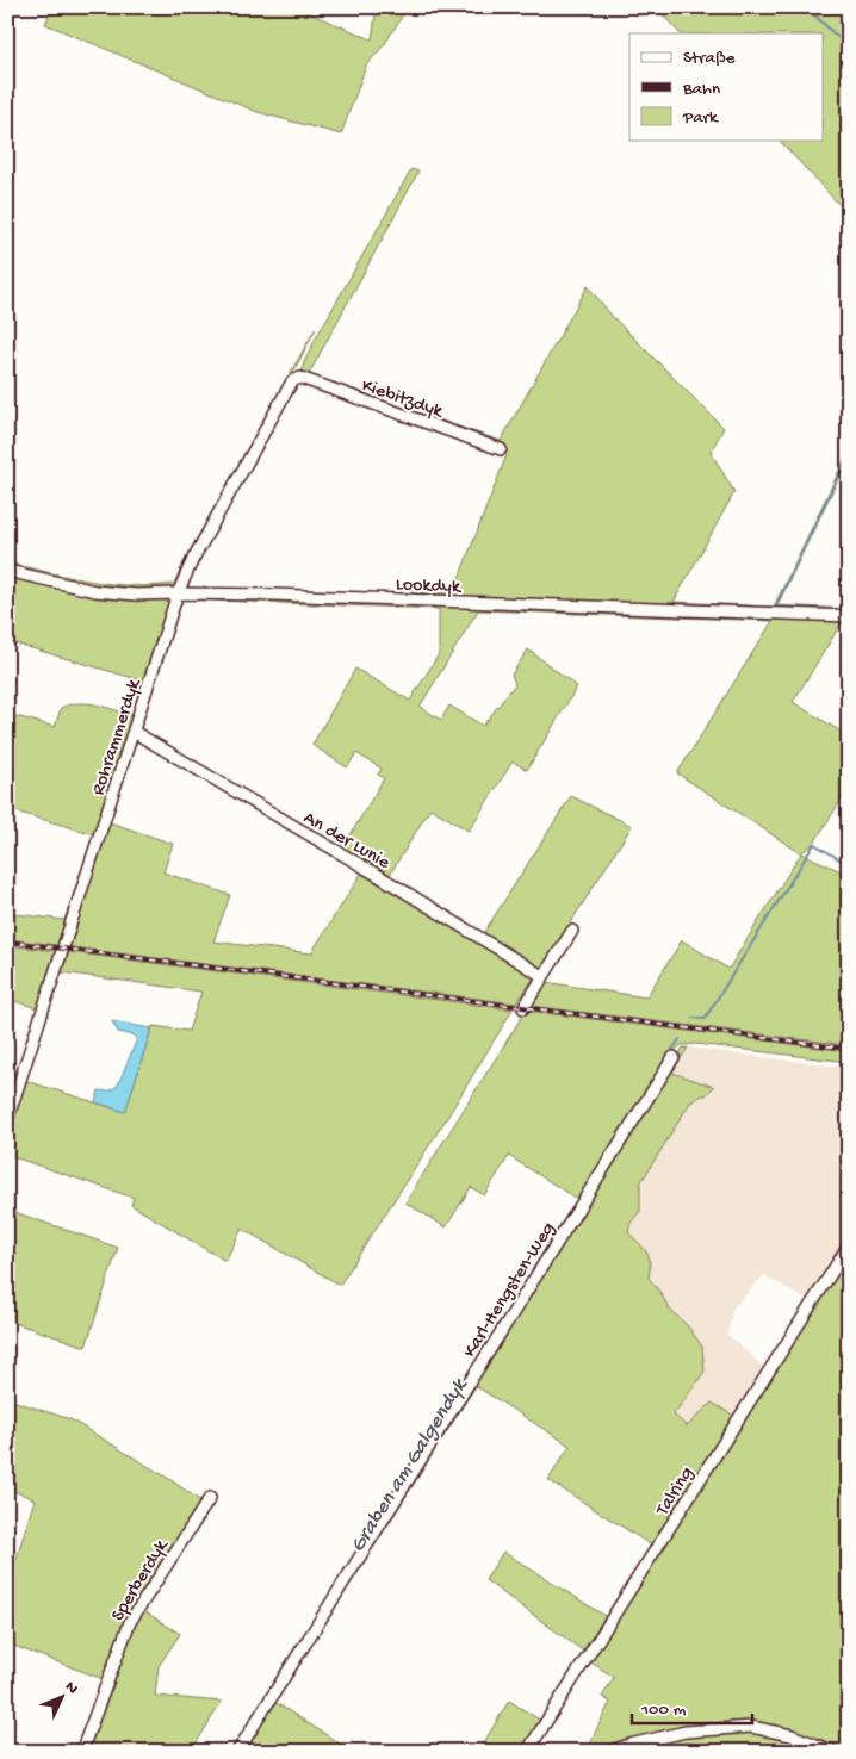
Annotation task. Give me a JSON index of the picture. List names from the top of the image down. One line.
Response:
{"streets":{"street":["Kiebitzdyk","Lookdyk","Rohrammerdyk","An der Lunie","Karl-Hengsten-Weg","Talring","Sperberdyk"]},"crossings":[["Kiebitzdyk","Rohrammerdyk"],["Lookdyk","Rohrammerdyk"],["Rohrammerdyk","An der Lunie"]],"water":["Graben am Galgendyk"],"legend":["Straße","Bahn","Park"],"scale_bar":"100 m","north":"top right"}
